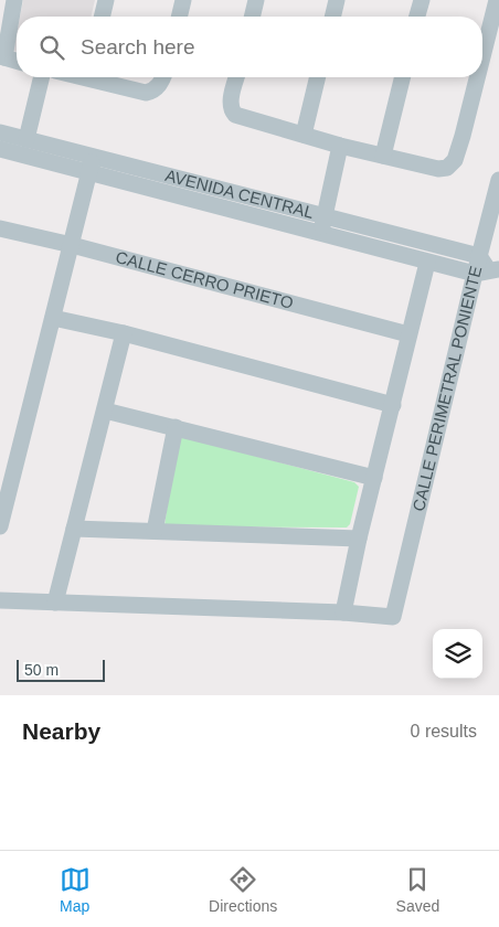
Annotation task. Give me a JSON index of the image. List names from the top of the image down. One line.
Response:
{"streets":{"street":["AVENIDA CENTRAL","CALLE CERRO PRIETO","CALLE PERIMETRAL PONIENTE"]},"crossings":[["AVENIDA CENTRAL","CALLE PERIMETRAL PONIENTE"]],"scale_bar":"50 m","page":{"search":"Search here","scale":"50 m","heading":["Nearby","0 results"],"nav":["Map","Directions","Saved"]}}
